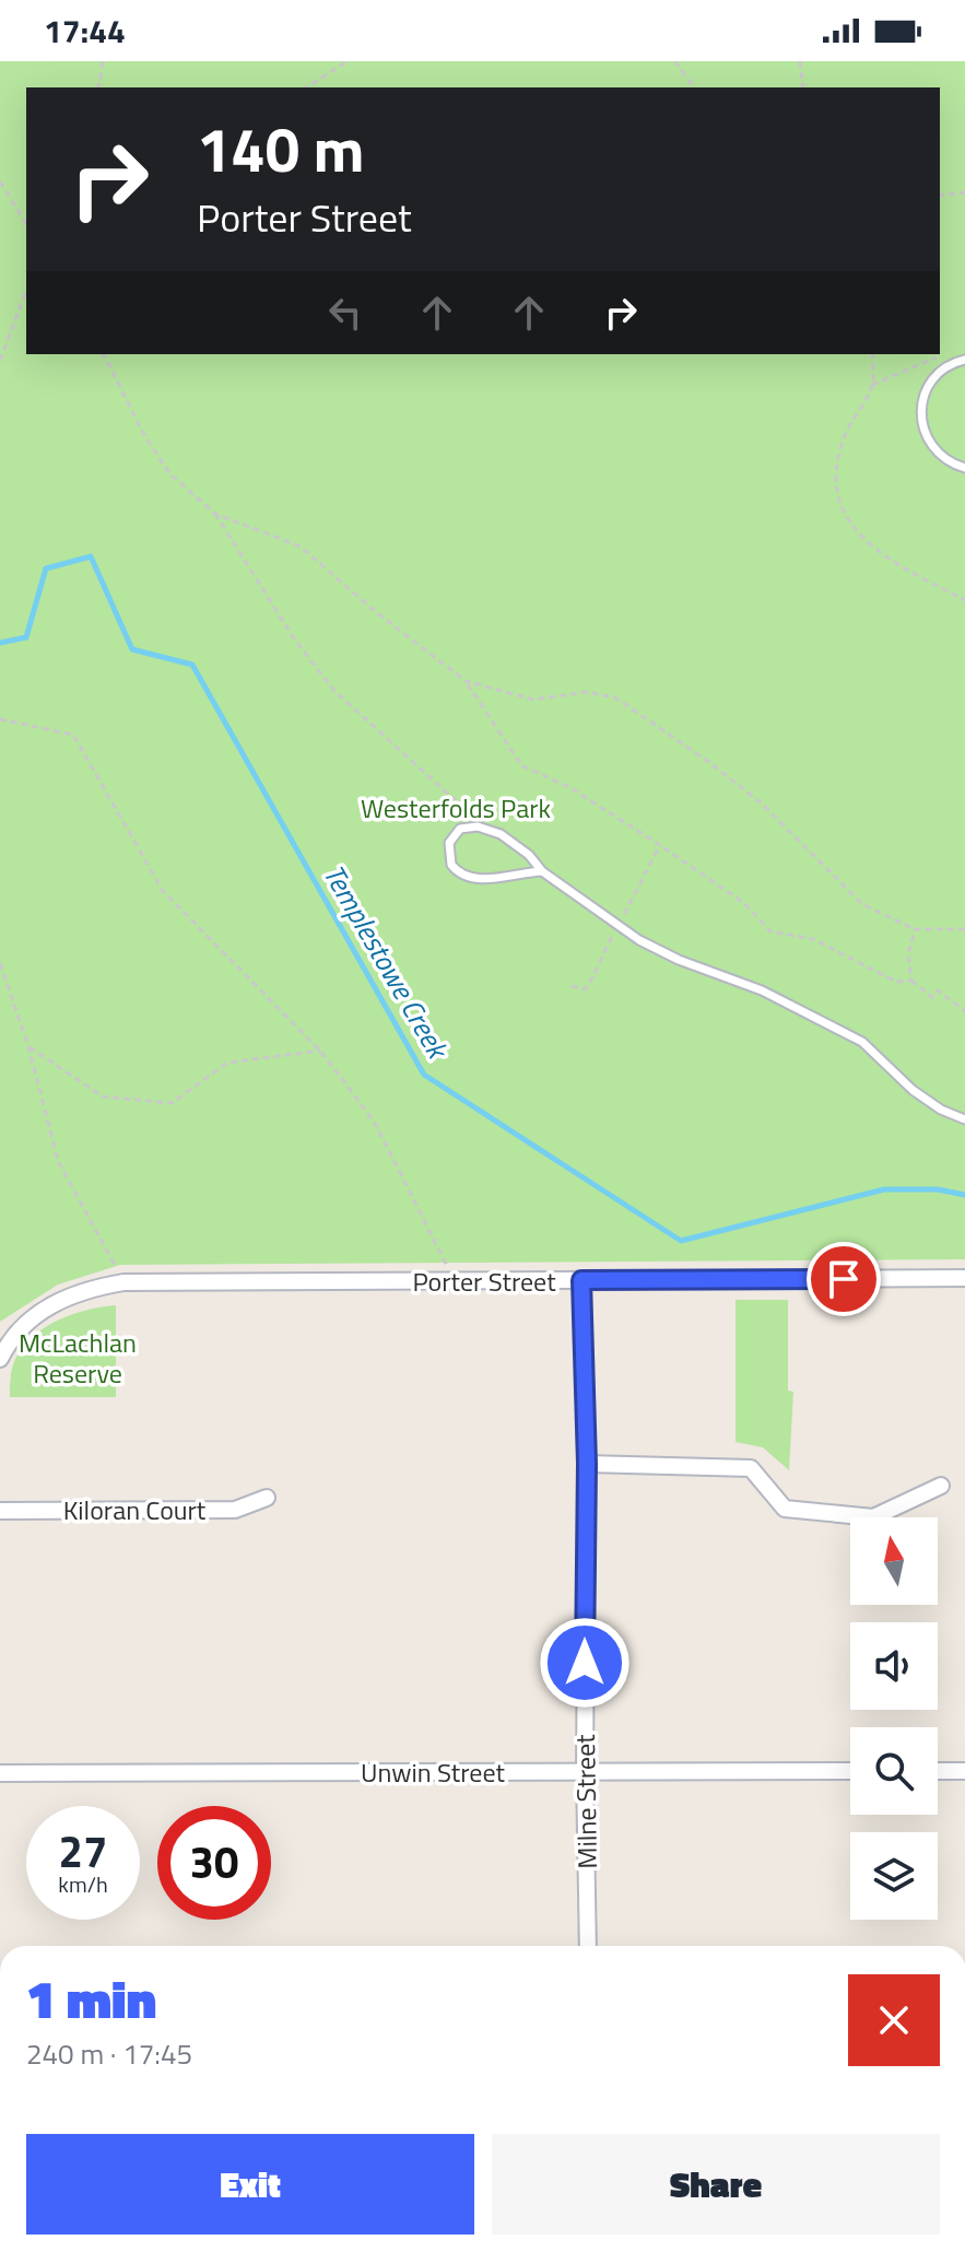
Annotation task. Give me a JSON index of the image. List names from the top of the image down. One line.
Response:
{"streets":{"street":["Porter Street","Kiloran Court","Unwin Street","Milne Street"]},"crossings":[["Porter Street","Milne Street"],["Unwin Street","Milne Street"]],"water":["Templestowe Creek"],"parks":["Westerfolds Park","McLachlan Reserve"],"north":"top","page":{"status":"17:44","turn":["140 m","Porter Street"],"speed":"27 km/h","limit":"30","heading":["1 min","240 m · 17:45"],"buttons":["Exit","Share"]}}
